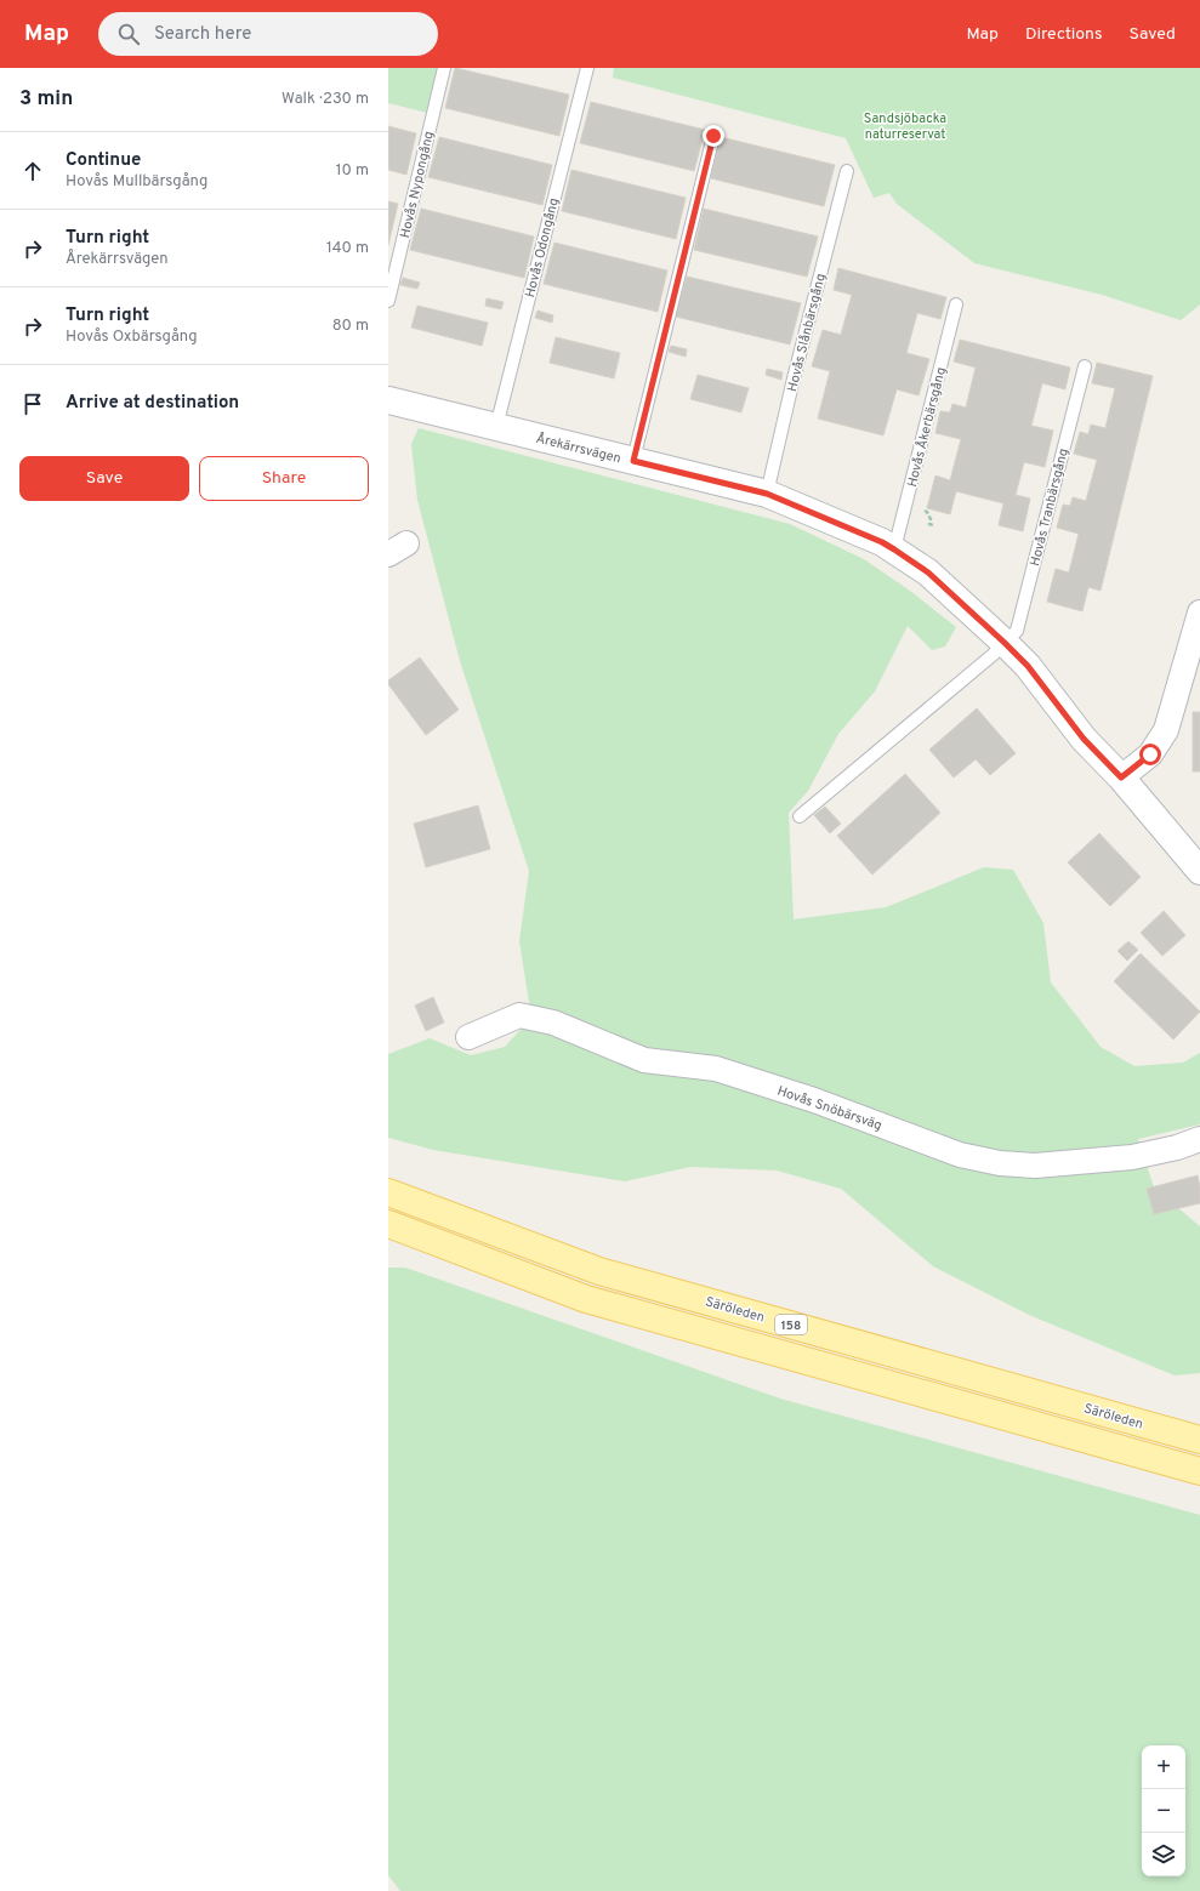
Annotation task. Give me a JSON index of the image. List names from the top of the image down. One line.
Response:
{"streets":{"main road":["Säröleden","158"],"street":["Årekärrsvägen","Hovås Snöbärsväg"],"lane":["Hovås Nypongång","Hovås Odongång","Hovås Slånbärsgång","Hovås Åkerbärsgång","Hovås Tranbärsgång"]},"crossings":[["Hovås Odongång","Årekärrsvägen"],["Hovås Slånbärsgång","Årekärrsvägen"],["Hovås Åkerbärsgång","Årekärrsvägen"],["Årekärrsvägen","Hovås Tranbärsgång"]],"parks":["Sandsjöbacka naturreservat"],"page":{"header":"Map","search":"Search here","nav":["Map","Directions","Saved"],"heading":["3 min","Walk · 230 m"],"list":[["Continue","Hovås Mullbärsgång","10 m"],["Turn right","Årekärrsvägen","140 m"],["Turn right","Hovås Oxbärsgång","80 m"],"Arrive at destination"],"buttons":["Save","Share"],"map_buttons":["+","−"]}}
